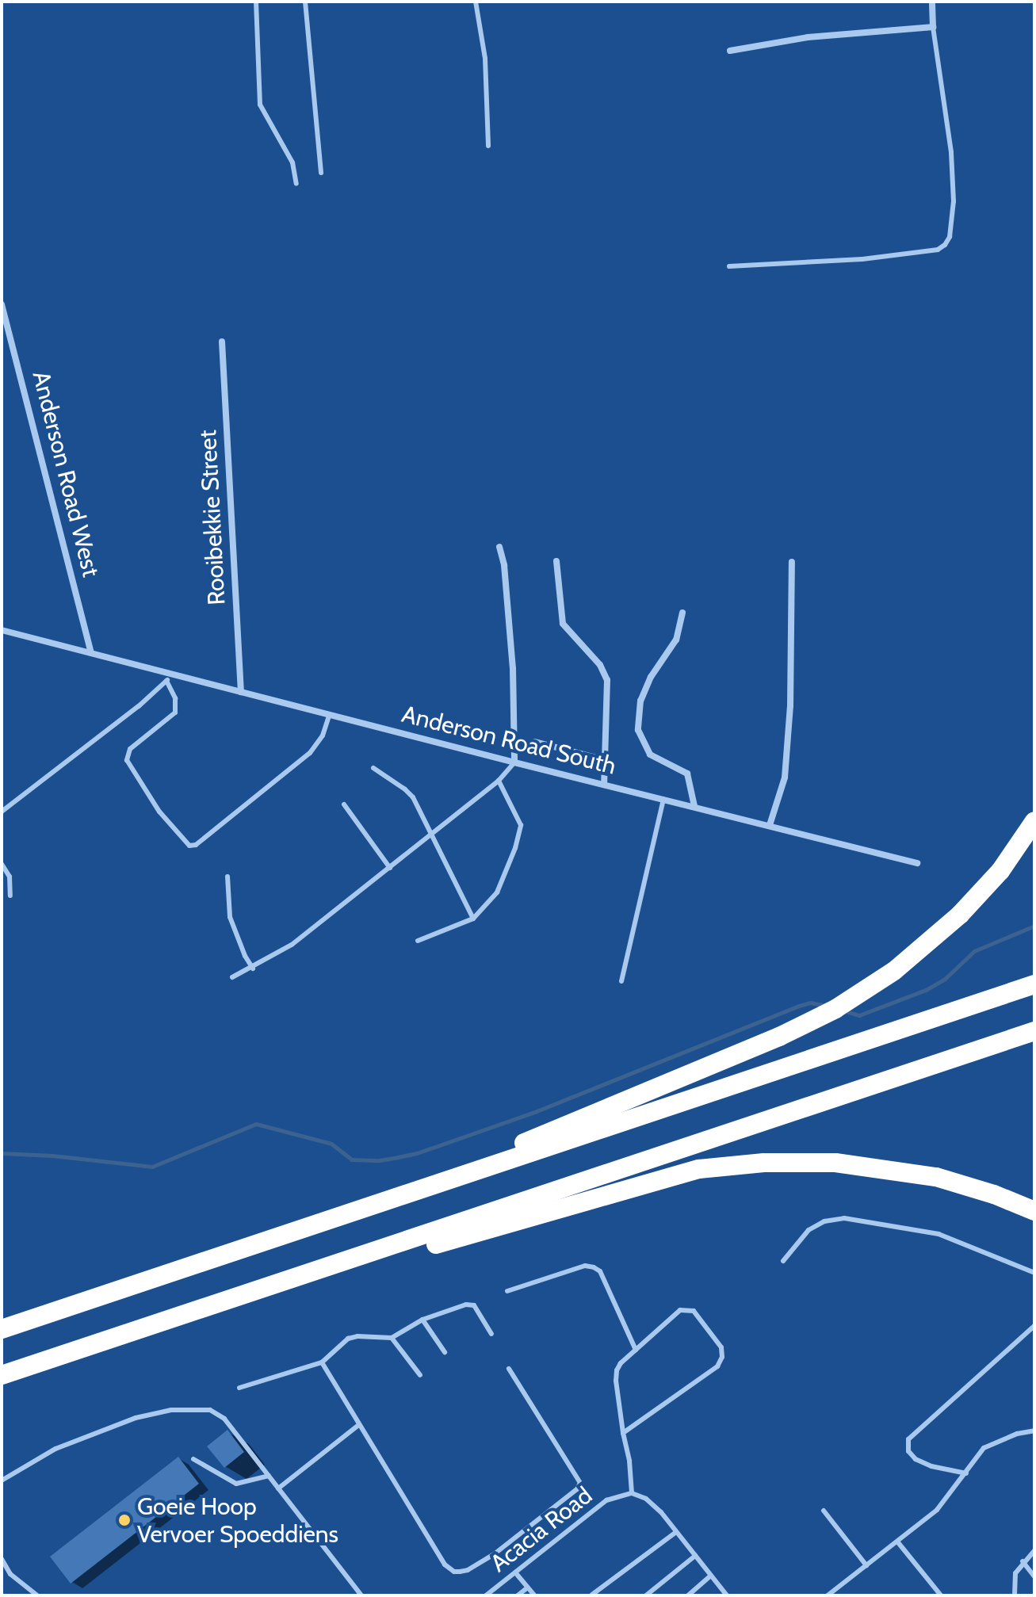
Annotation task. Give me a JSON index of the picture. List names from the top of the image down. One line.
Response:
{"streets":{"street":["Anderson Road West","Rooibekkie Street","Anderson Road South"],"lane":["Acacia Road"]},"crossings":[["Anderson Road West","Anderson Road South"],["Rooibekkie Street","Anderson Road South"]],"places":["Goeie Hoop Vervoer Spoeddiens"]}
